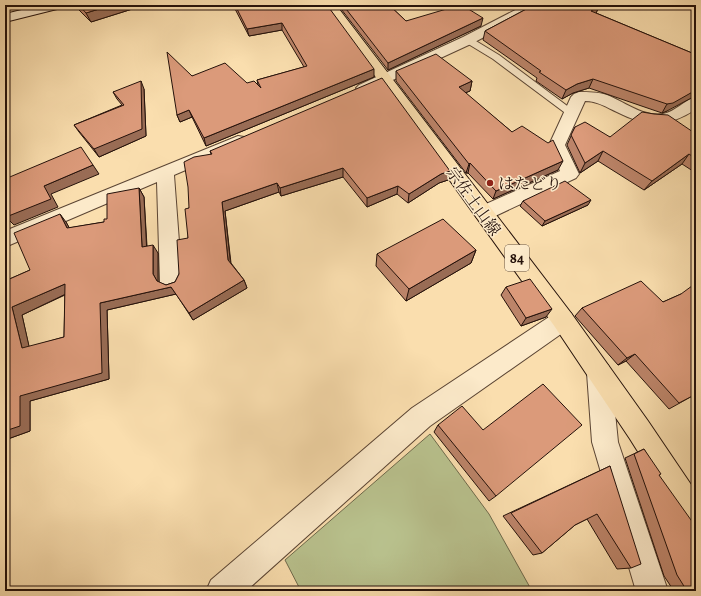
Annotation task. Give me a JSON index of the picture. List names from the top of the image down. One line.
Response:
{"streets":{"main road":["宗佐土山線","84"]},"places":["はたどり"]}
